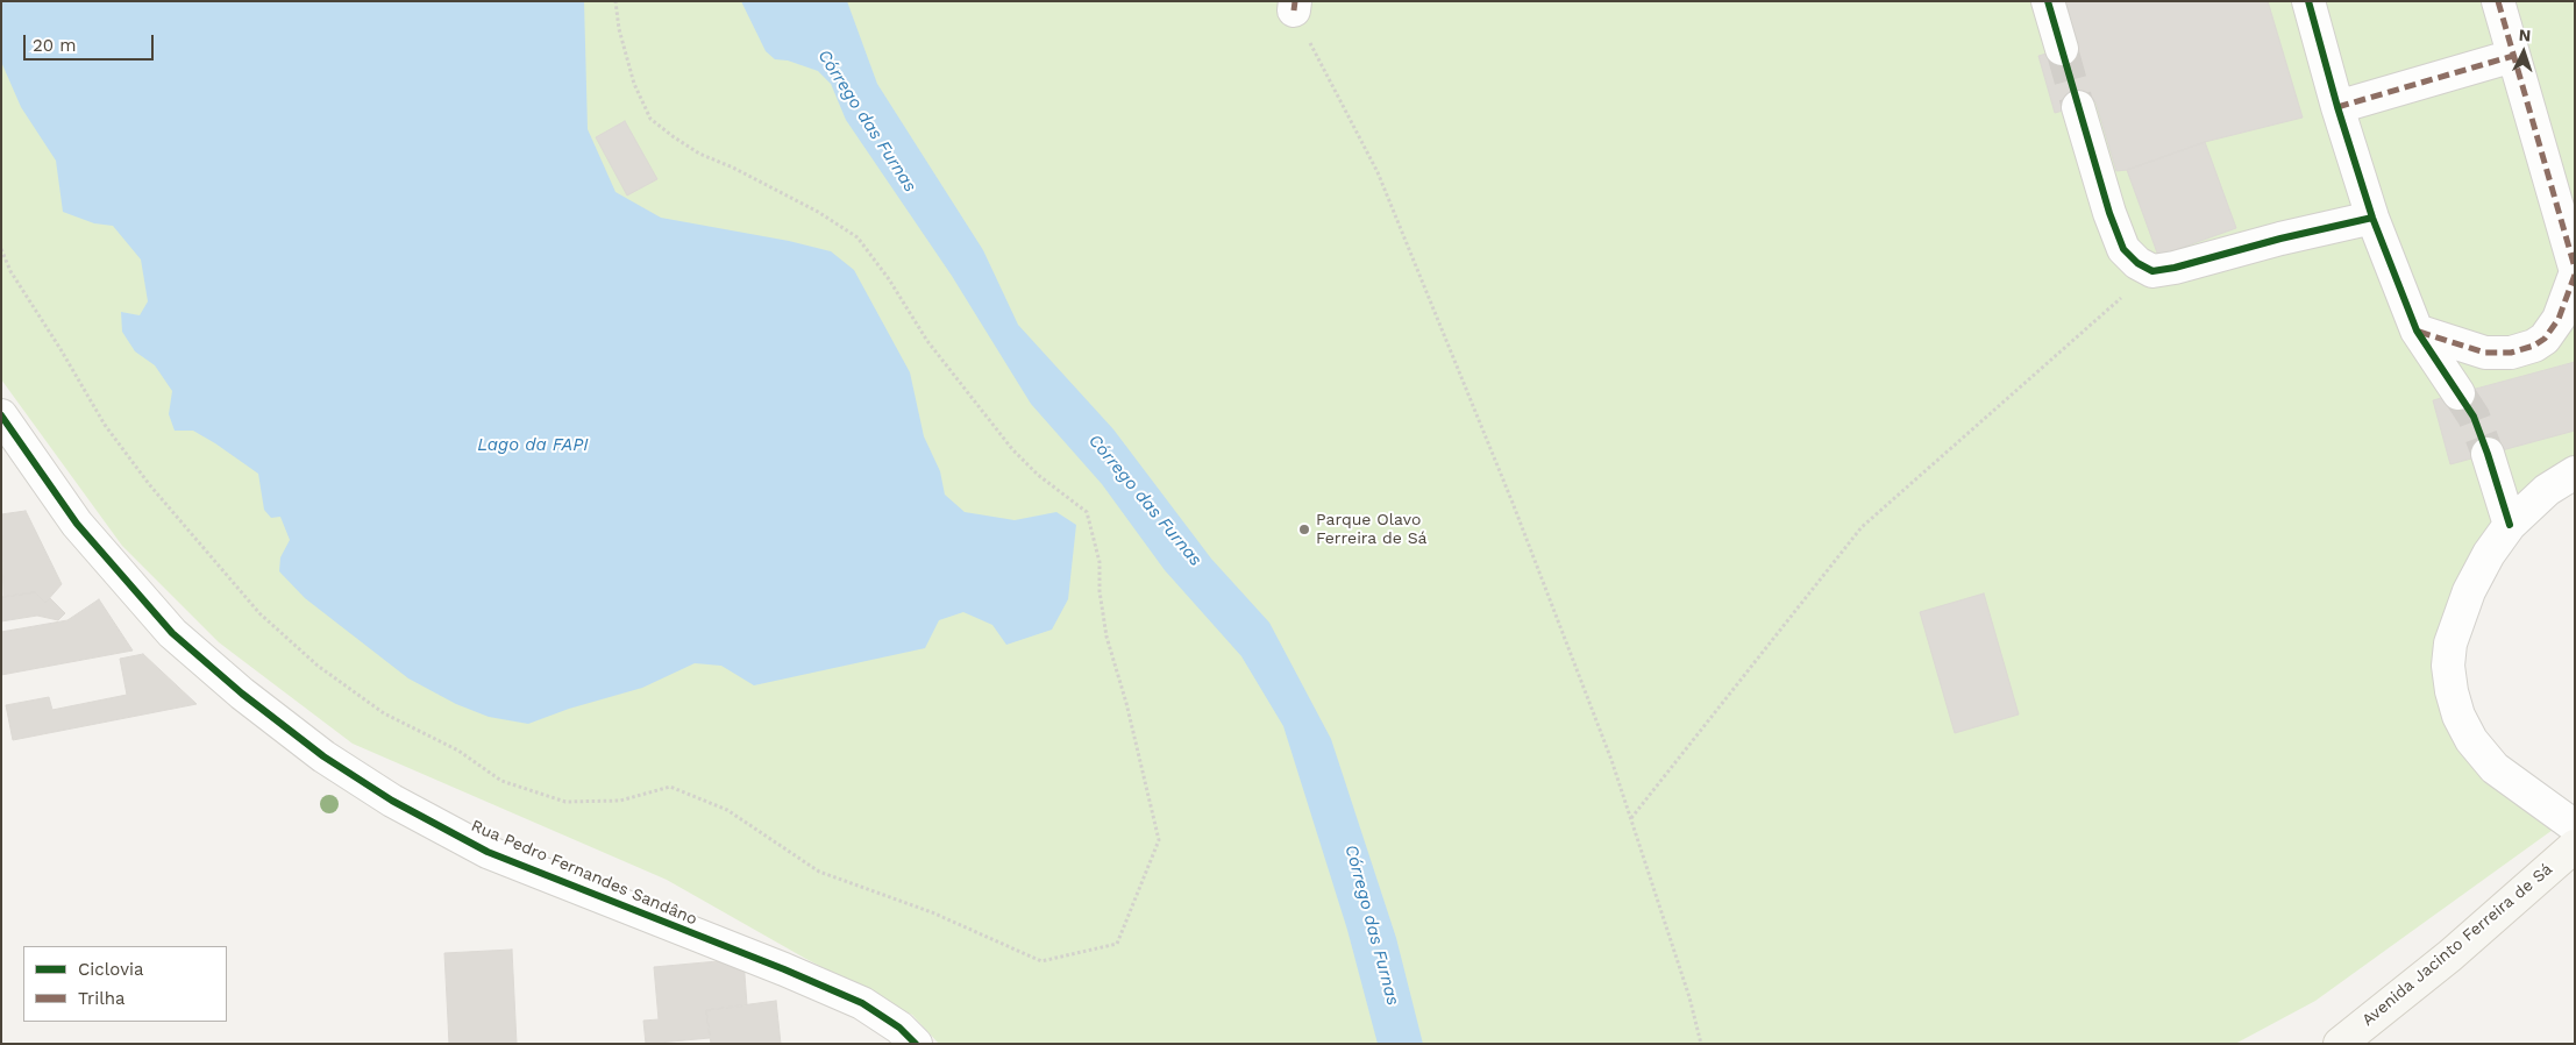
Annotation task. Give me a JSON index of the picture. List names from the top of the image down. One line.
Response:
{"streets":{"main road":["Avenida Jacinto Ferreira de Sá"],"street":["Rua Pedro Fernandes Sandâno"]},"water":["Córrego das Furnas","Lago da FAPI"],"places":["Parque Olavo Ferreira de Sá"],"legend":["Ciclovia","Trilha"],"scale_bar":"20 m","north":"top"}
